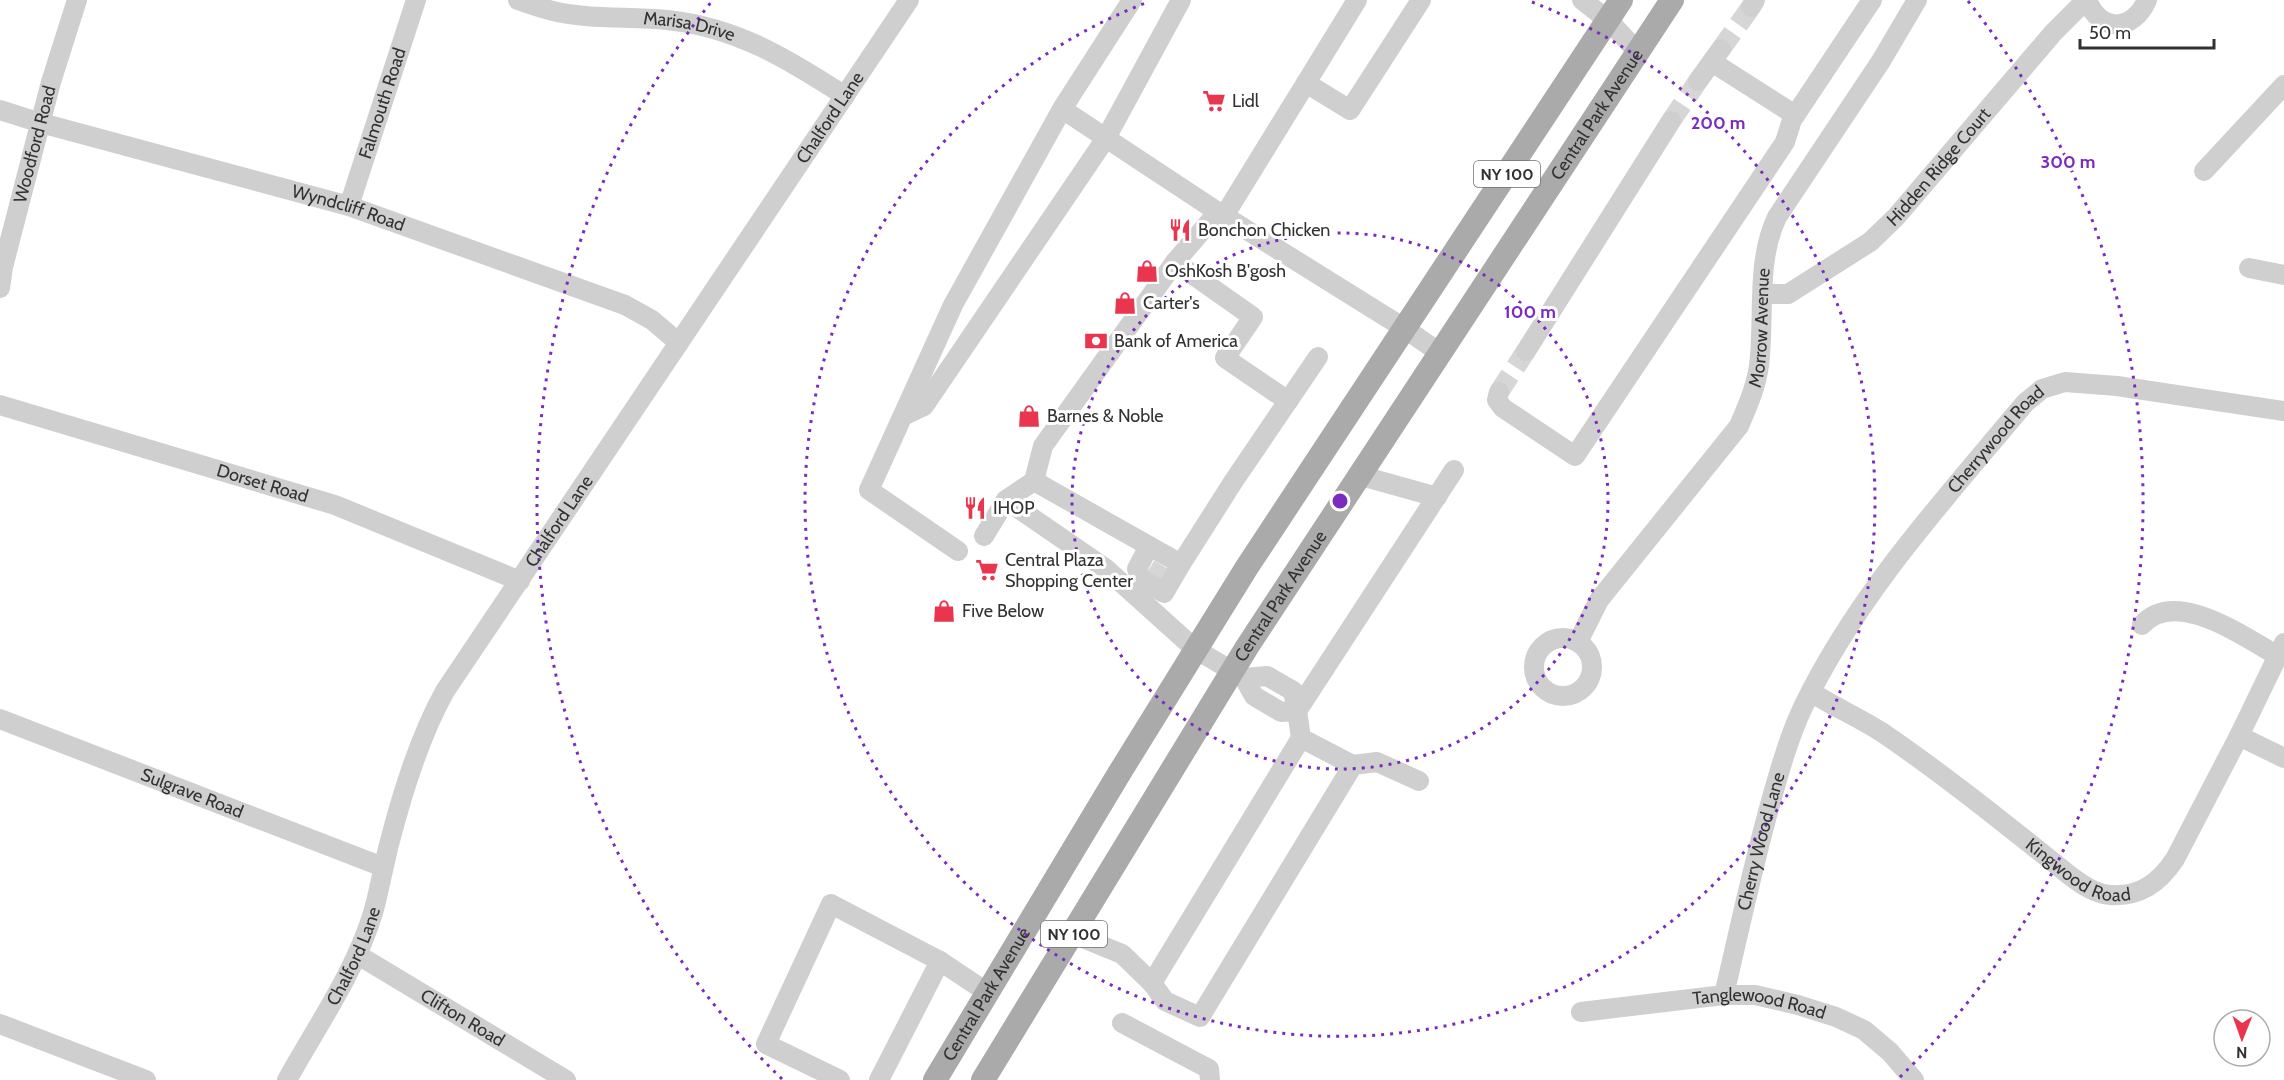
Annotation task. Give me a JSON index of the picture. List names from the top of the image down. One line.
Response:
{"streets":{"main road":["Central Park Avenue","NY 100"],"street":["Marisa Drive","Falmouth Road","Chalford Lane","Woodford Road","Hidden Ridge Court","Wyndcliff Road","Morrow Avenue","Cherrywood Road","Dorset Road","Sulgrave Road","Cherry Wood Lane","Kingwood Road","Tanglewood Road","Clifton Road"]},"crossings":[["Marisa Drive","Chalford Lane"],["Falmouth Road","Wyndcliff Road"],["Chalford Lane","Wyndcliff Road"],["Chalford Lane","Dorset Road"],["Chalford Lane","Sulgrave Road"],["Chalford Lane","Clifton Road"],["Woodford Road","Wyndcliff Road"],["Hidden Ridge Court","Morrow Avenue"],["Cherrywood Road","Cherry Wood Lane"],["Cherrywood Road","Kingwood Road"],["Cherry Wood Lane","Kingwood Road"],["Cherry Wood Lane","Tanglewood Road"]],"places":{"supermarket":["Lidl","Central Plaza Shopping Center"],"restaurant":["Bonchon Chicken","IHOP"],"shop":["OshKosh B'gosh","Carter's","Barnes & Noble","Five Below"],"bank":["Bank of America"]},"scale_bar":"50 m","north":"bottom","rings":["200 m","300 m","100 m"]}
